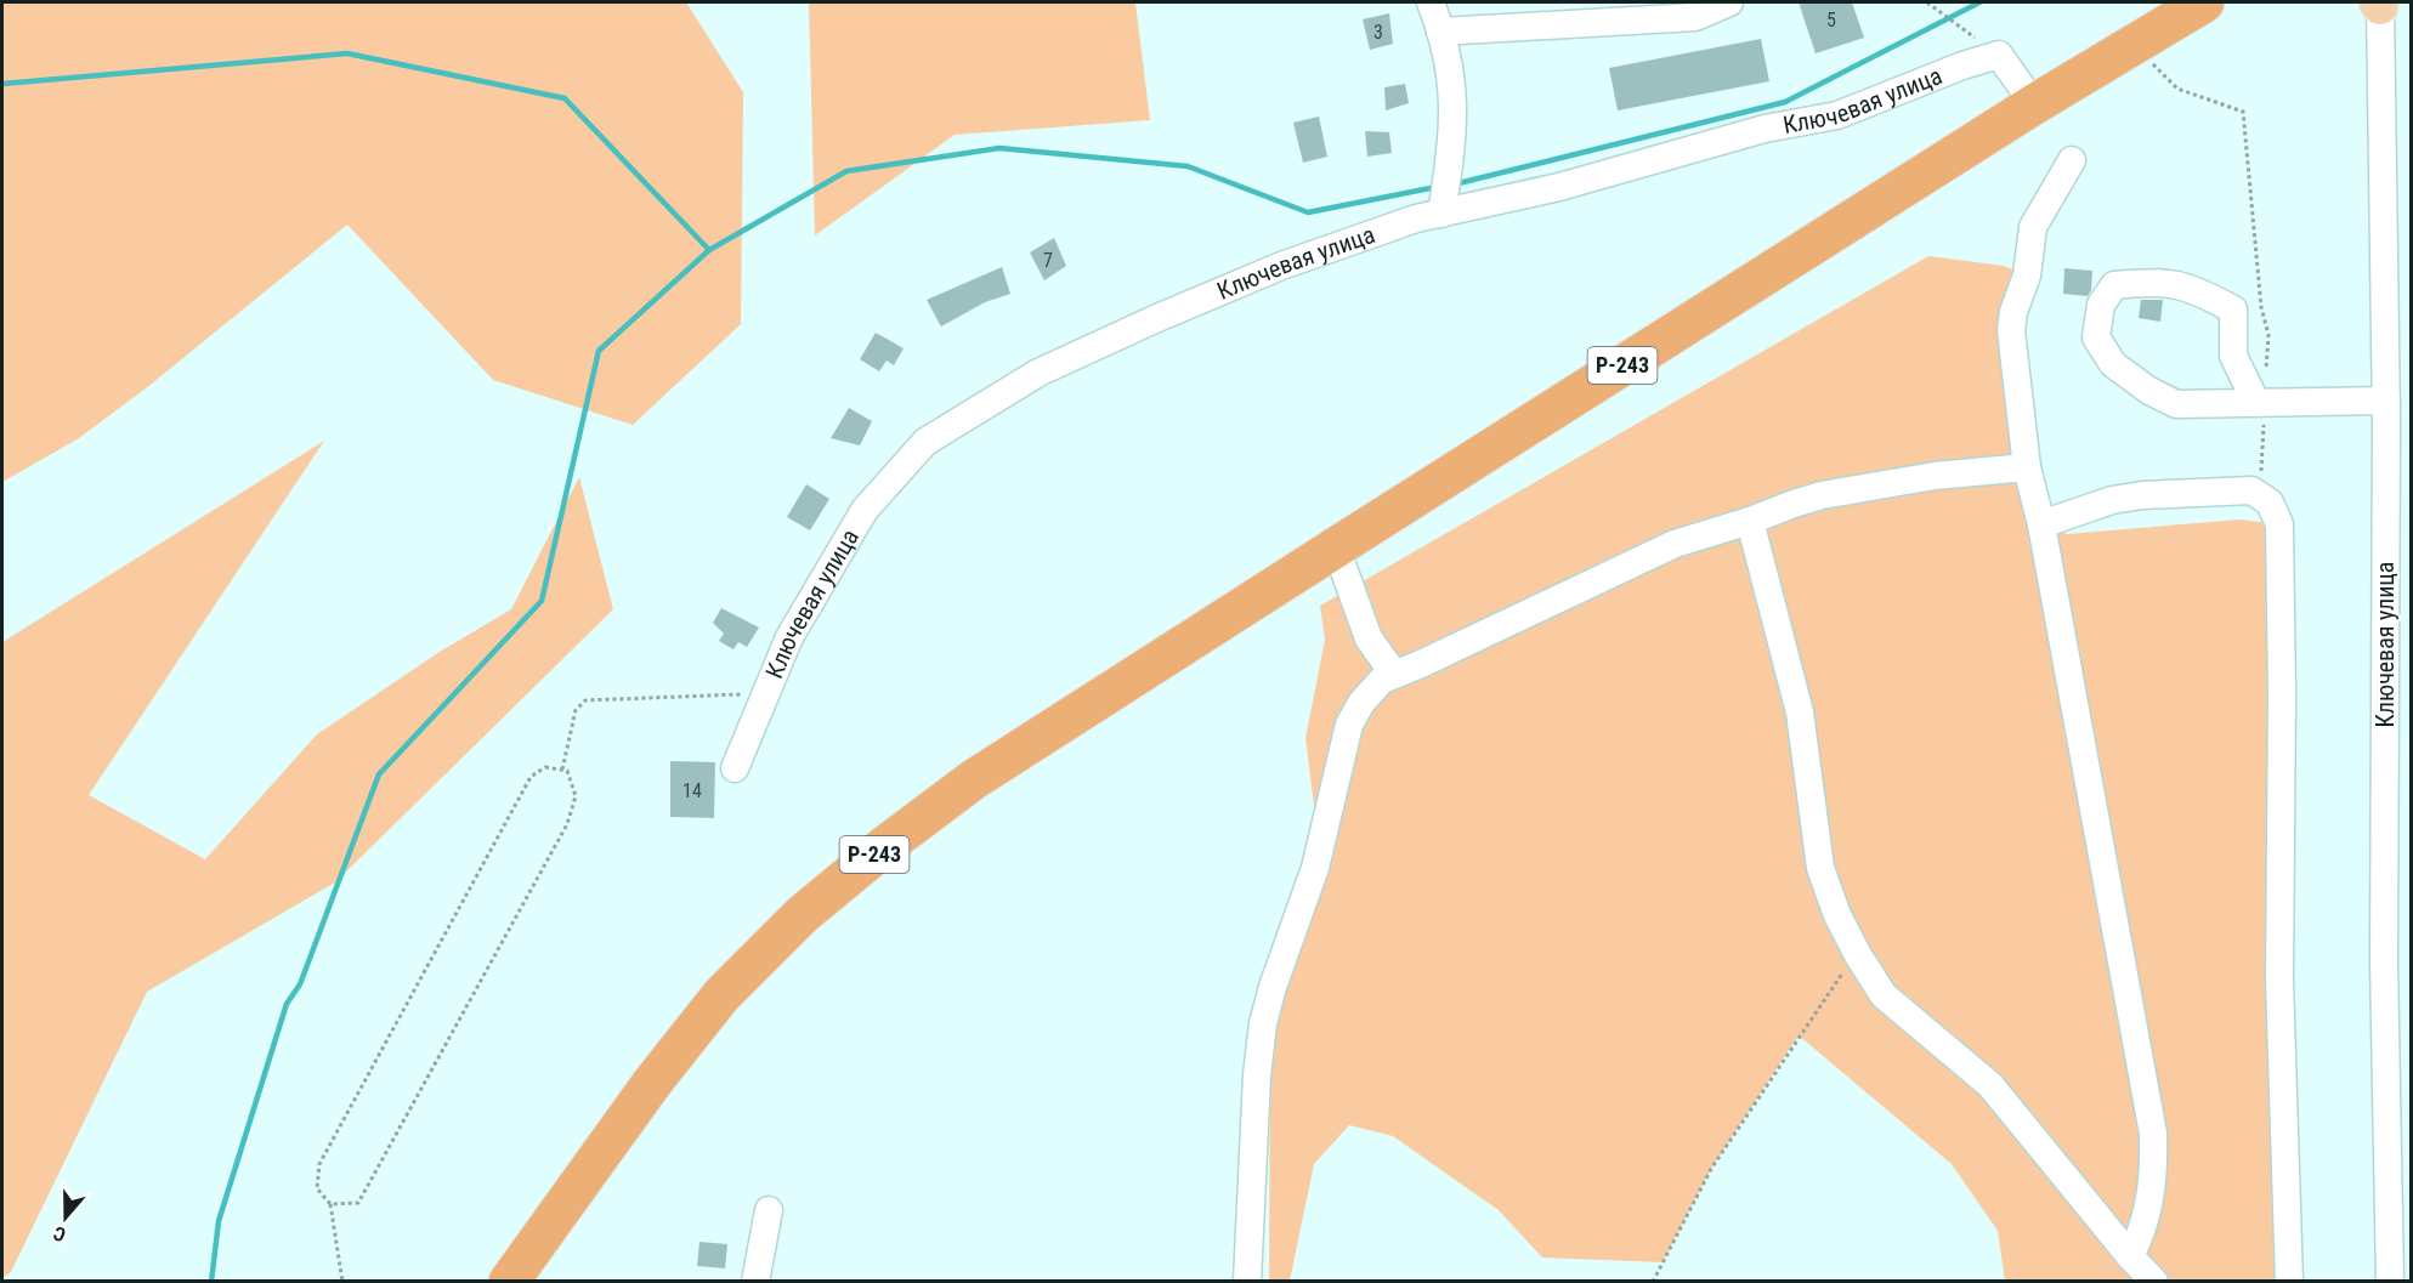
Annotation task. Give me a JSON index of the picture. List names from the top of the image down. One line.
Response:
{"streets":{"highway":["Р-243"],"street":["Ключевая улица"]},"house_numbers":["5","3","7","14"],"north":"bottom"}
